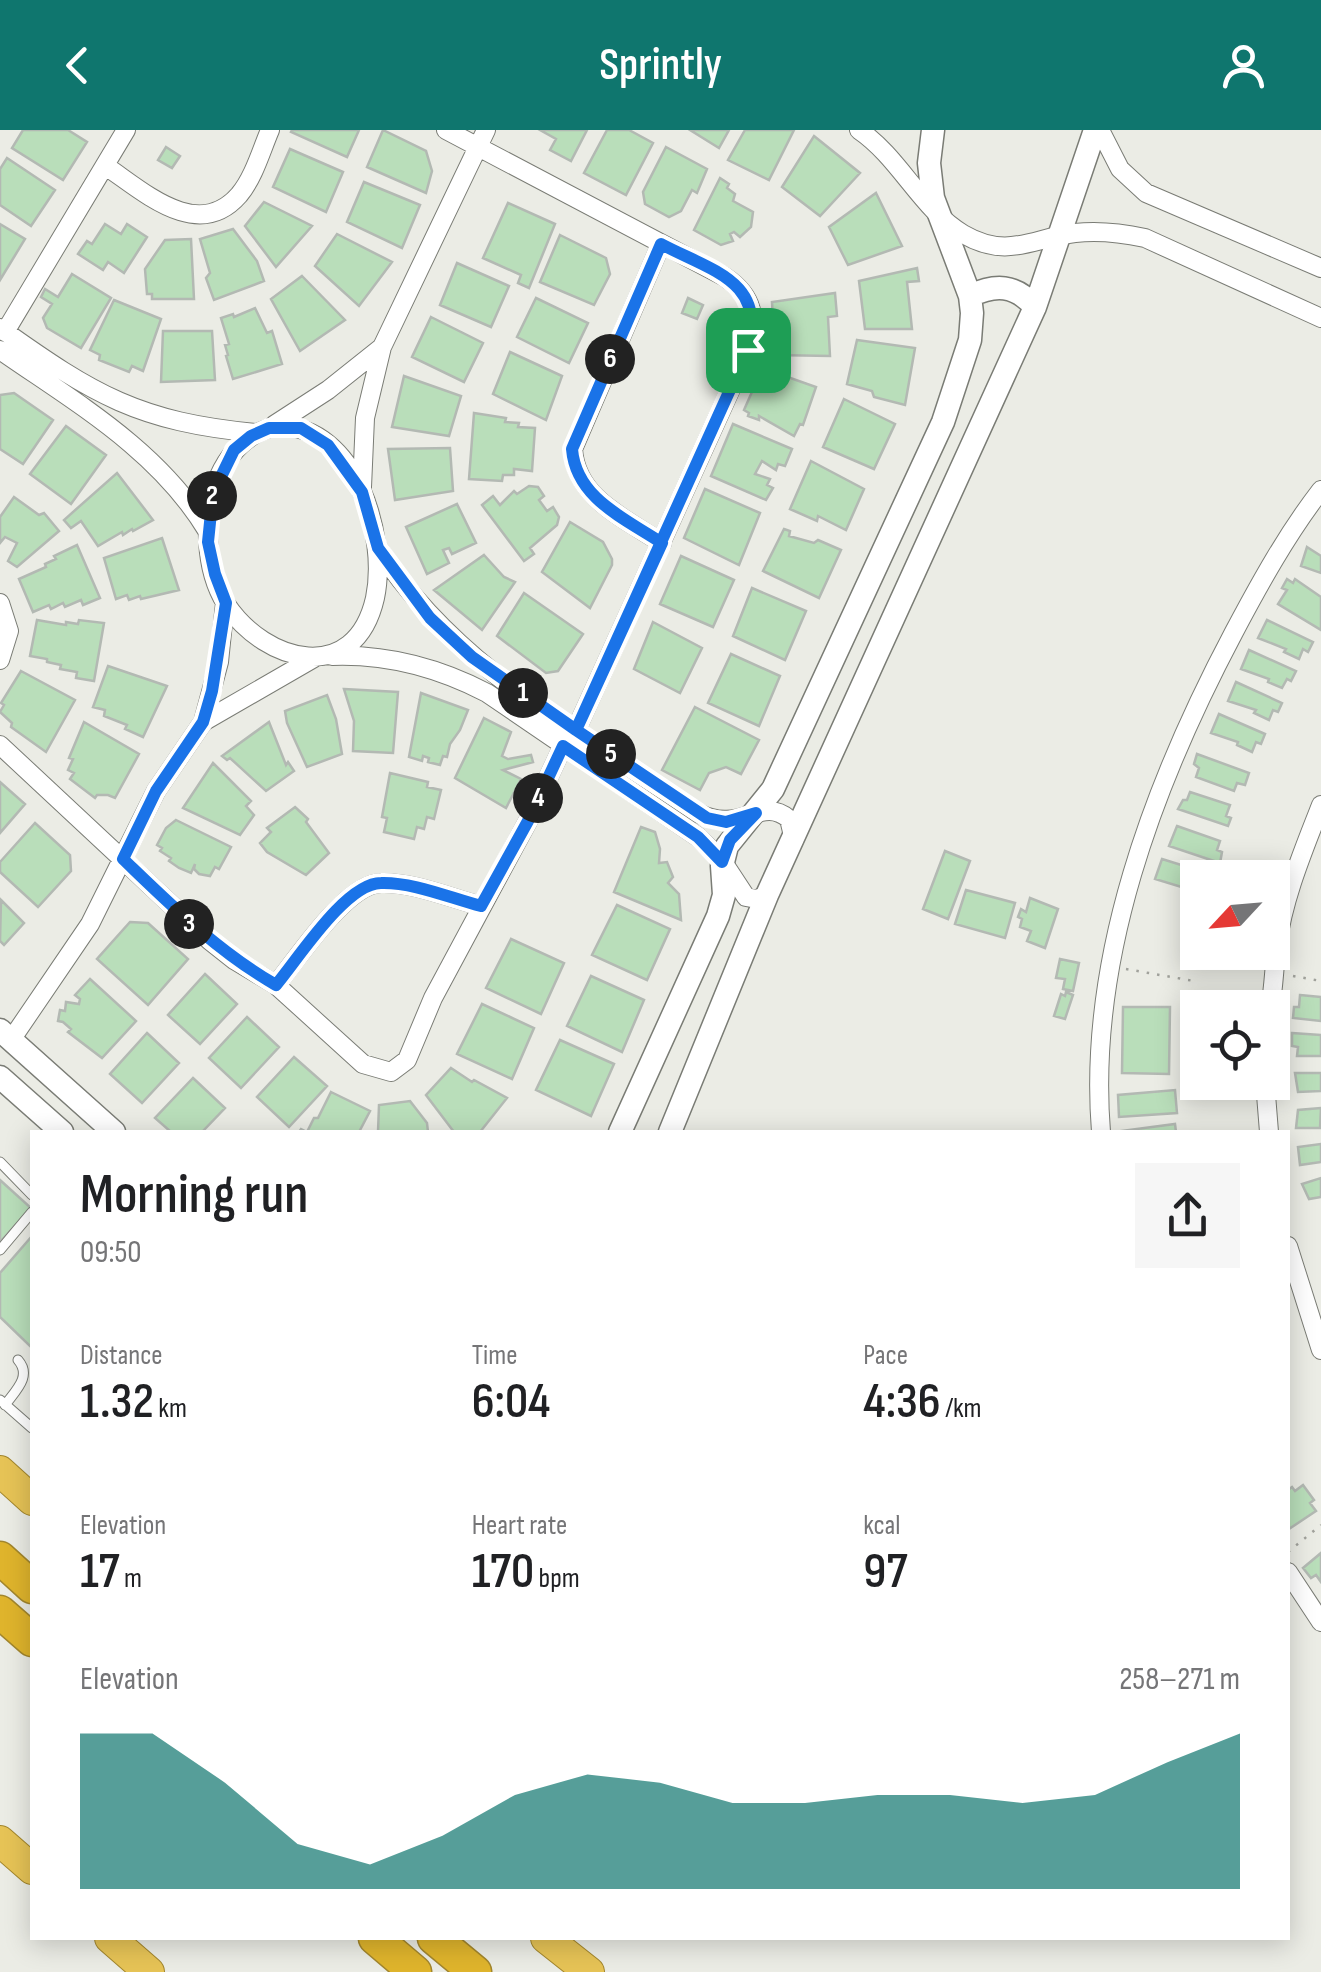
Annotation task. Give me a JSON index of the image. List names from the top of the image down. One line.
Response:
{"north":"bottom left","page":{"header":"Sprintly","pins":["6","2","1","5","4","3"],"heading":["Morning run","09:50"],"stats":[["Distance","1.32 km"],["Time","6:04"],["Pace","4:36 /km"],["Elevation","17 m"],["Heart rate","170 bpm"],["kcal","97"]],"chart":["Elevation","258–271 m"]}}
